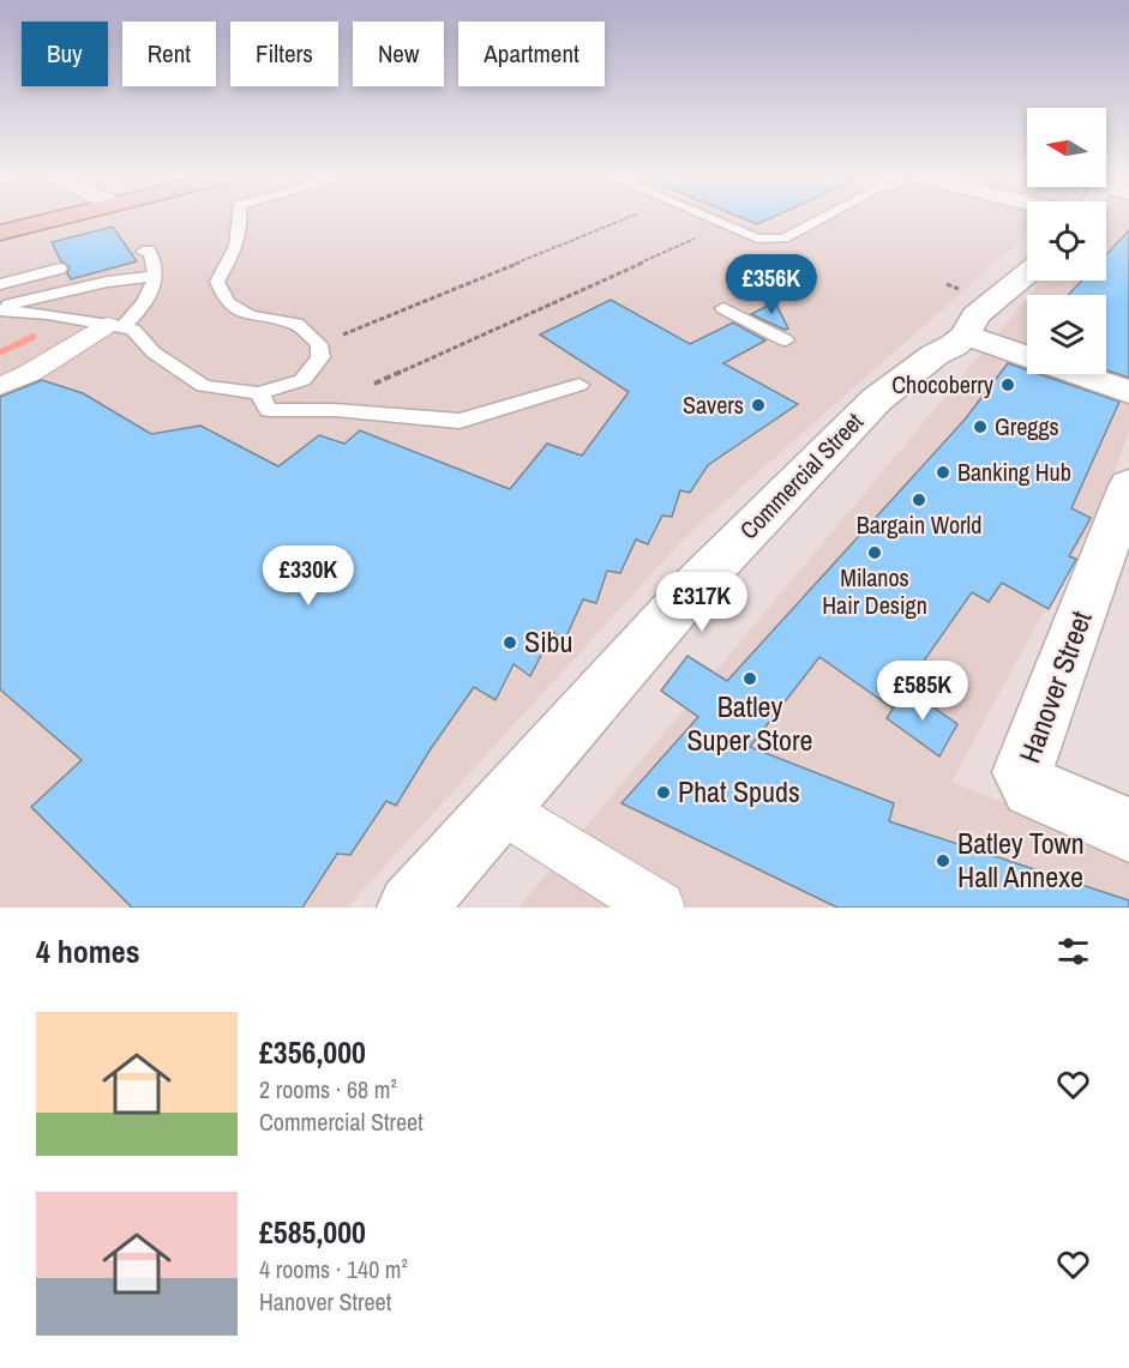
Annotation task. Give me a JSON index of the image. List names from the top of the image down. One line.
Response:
{"streets":{"street":["Commercial Street","Hanover Street"]},"places":["Chocoberry","Savers","Greggs","Banking Hub","Bargain World","Milanos Hair Design","Sibu","Batley Super Store","Phat Spuds","Batley Town Hall Annexe"],"north":"left","page":{"chip":["Buy","Rent","Filters","New","Apartment"],"price":["£356K","£330K","£317K","£585K"],"heading":"4 homes","list":[{"name":"£356,000","note":"2 rooms · 68 m² · Commercial Street"},{"name":"£585,000","note":"4 rooms · 140 m² · Hanover Street"}]}}
